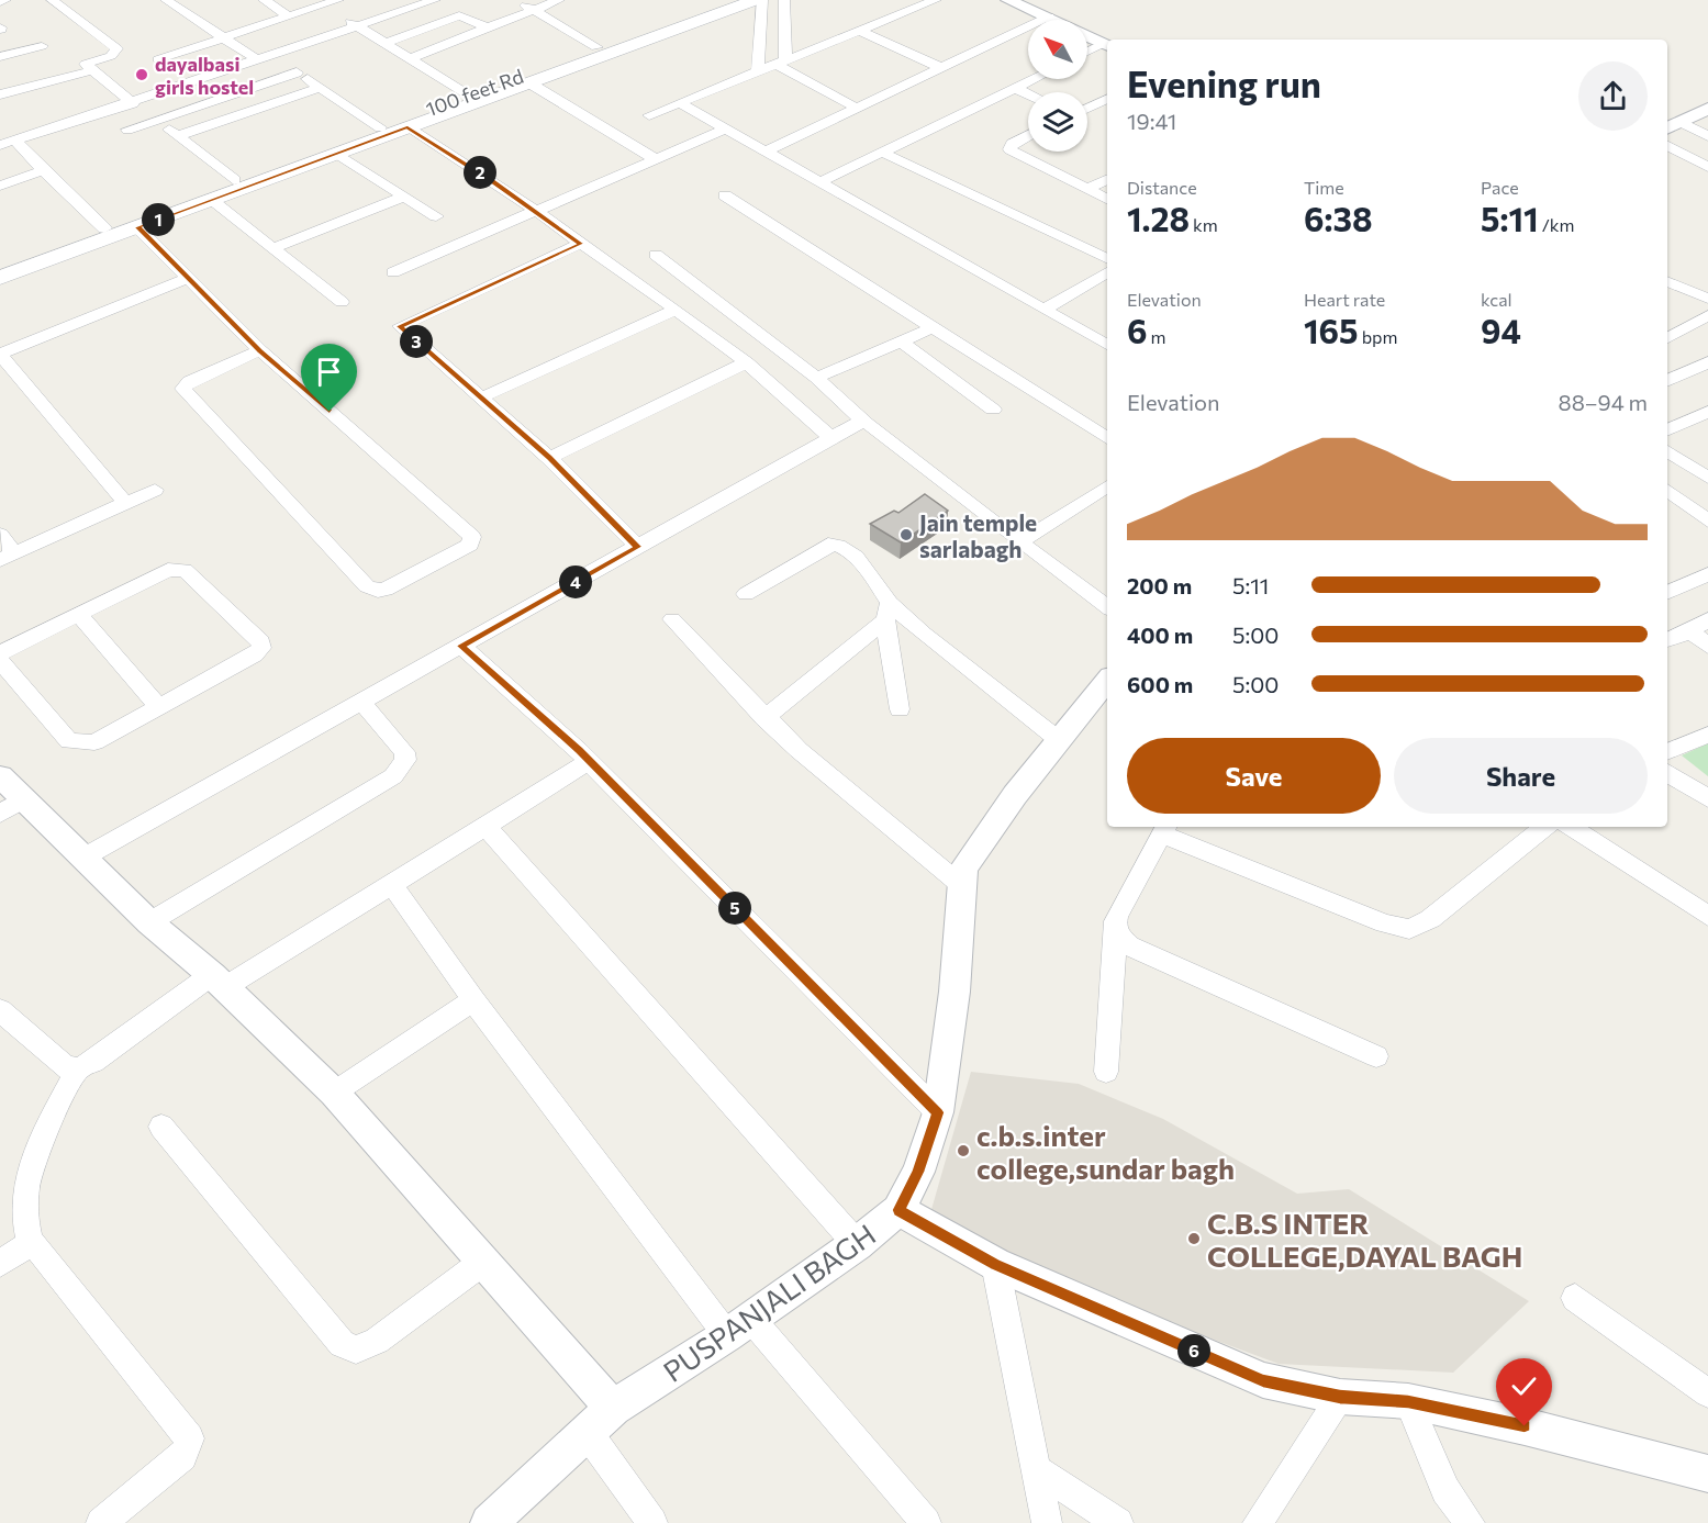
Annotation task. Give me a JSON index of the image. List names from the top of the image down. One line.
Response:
{"streets":{"main road":["100 feet Rd"],"street":["PUSPANJALI BAGH"]},"places":["dayalbasi girls hostel","Jain temple sarlabagh","c.b.s.inter college,sundar bagh","C.B.S INTER COLLEGE,DAYAL BAGH"],"north":"top left","page":{"heading":["Evening run","19:41"],"stats":[["Distance","1.28 km"],["Time","6:38"],["Pace","5:11 /km"],["Elevation","6 m"],["Heart rate","165 bpm"],["kcal","94"]],"pins":["2","1","3","4","5","6"],"chart":["Elevation","88–94 m"],"list":[{"name":"200 m","note":"5:11"},{"name":"400 m","note":"5:00"},{"name":"600 m","note":"5:00"}],"buttons":["Save","Share"]}}
